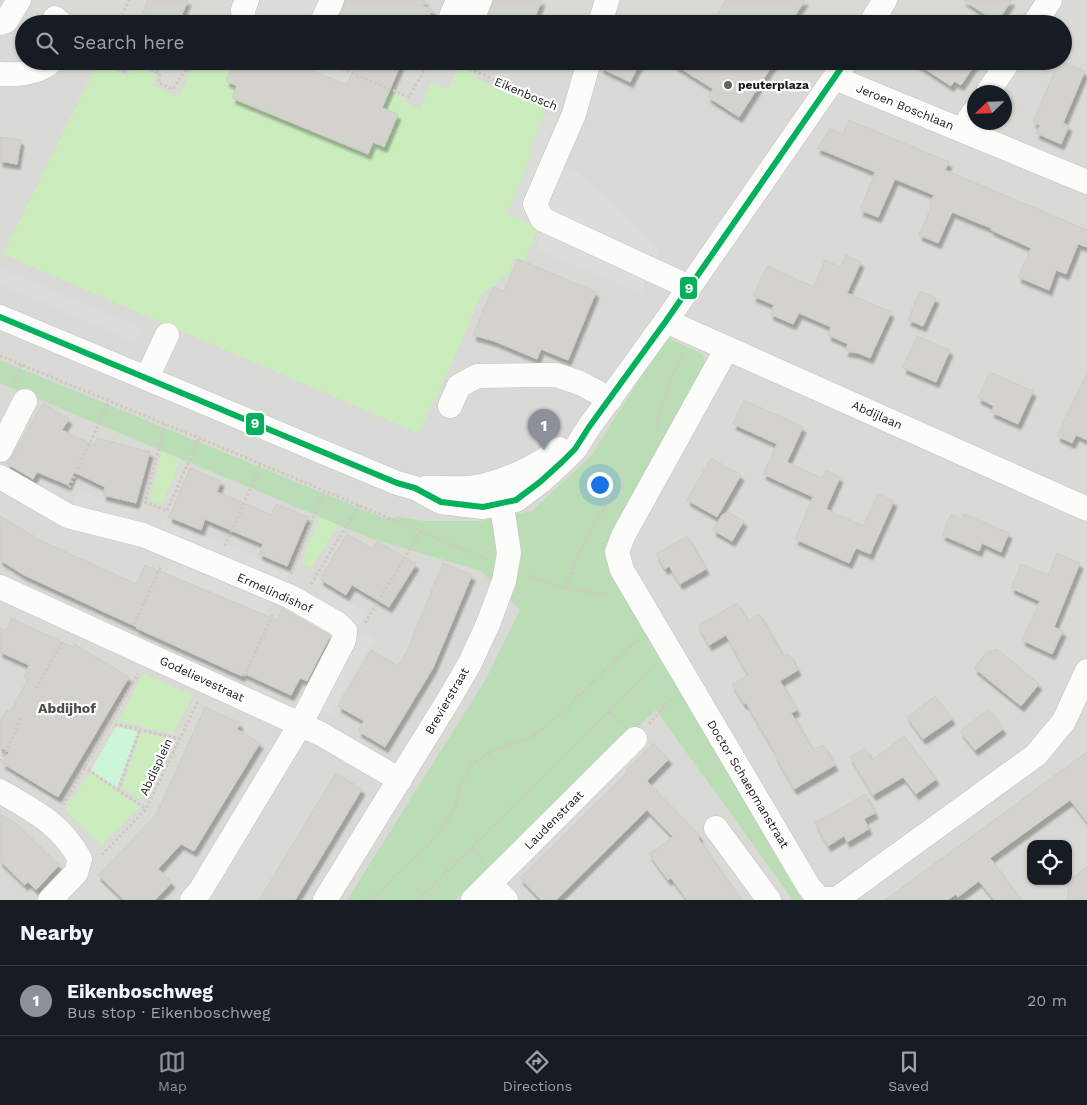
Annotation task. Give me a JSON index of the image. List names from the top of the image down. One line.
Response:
{"streets":{"street":["Jeroen Boschlaan","Abdijlaan","Ermelindishof","Godelievestraat","Brevierstraat","Doctor Schaepmanstraat","Laudenstraat"],"path":["Eikenbosch","Abdisplein"]},"crossings":[["Abdijlaan","Doctor Schaepmanstraat"],["Godelievestraat","Brevierstraat"],["Godelievestraat","Abdisplein"]],"districts":["Abdijhof"],"places":["peuterplaza"],"lines":["transit line 9"],"north":"bottom left","page":{"search":"Search here","pins":"1","heading":"Nearby","list":[{"mark":"1","name":"Eikenboschweg","note":"Bus stop · Eikenboschweg","value":"20 m"}],"nav":["Map","Directions","Saved"]}}
